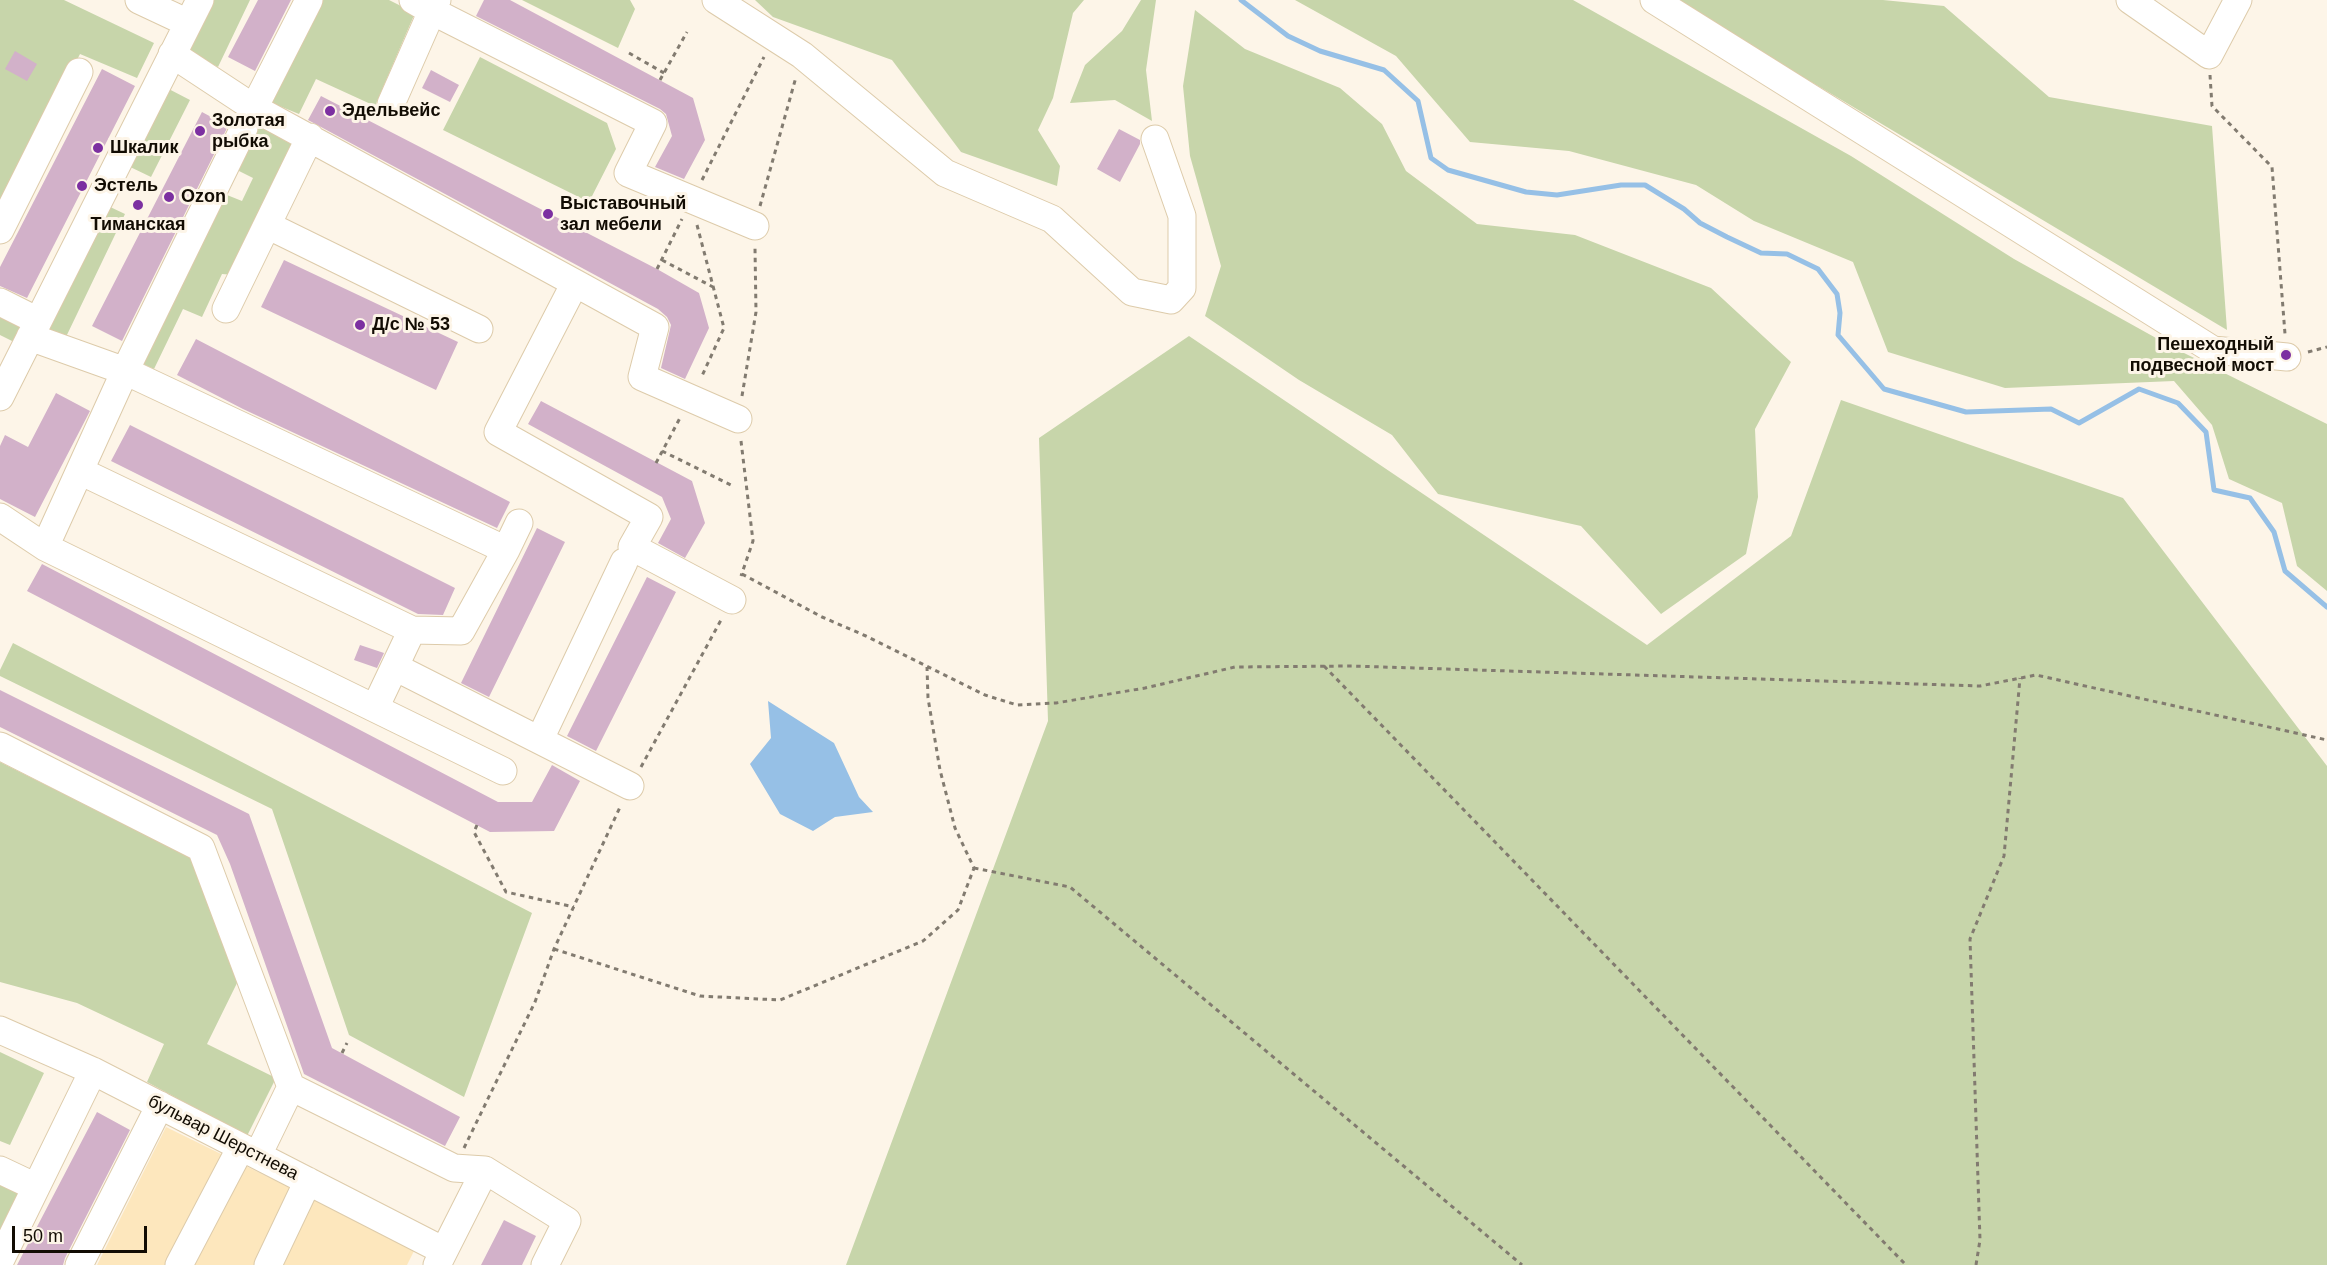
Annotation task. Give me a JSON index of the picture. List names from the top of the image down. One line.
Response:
{"streets":{"street":["бульвар Шерстнева"]},"places":["Эдельвейс","Золотая рыбка","Шкалик","Эстель","Ozon","Тиманская","Выставочный зал мебели","Д/с № 53","Пешеходный подвесной мост"],"scale_bar":"50 m"}
